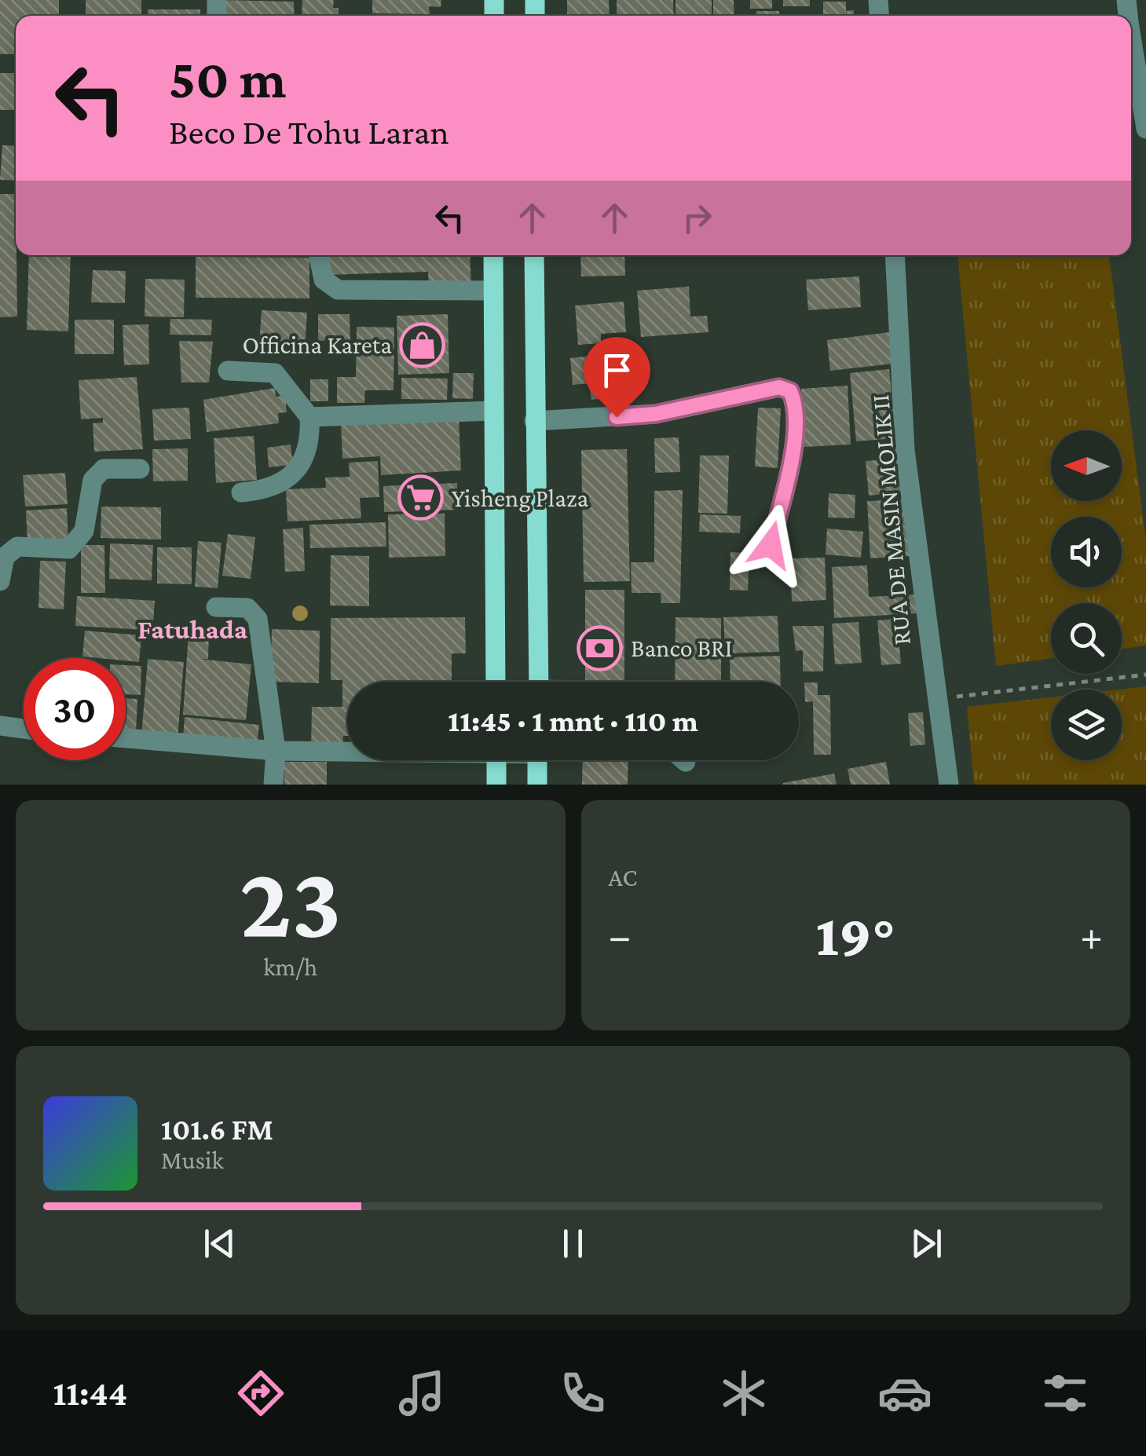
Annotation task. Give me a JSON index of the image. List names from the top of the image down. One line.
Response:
{"streets":{"street":["RUA DE MASIN MOLIK II"]},"districts":["Fatuhada"],"places":{"shop":["Officina Kareta"],"supermarket":["Yisheng Plaza"],"bank":["Banco BRI"]},"north":"left","page":{"turn":["50 m","Beco De Tohu Laran"],"limit":"30","trip":"11:45 · 1 mnt · 110 m","tile":[["23","km/h"],"AC"],"heat":["−","19°","+"],"song":["101.6 FM","Musik"],"tabs":"11:44"}}
